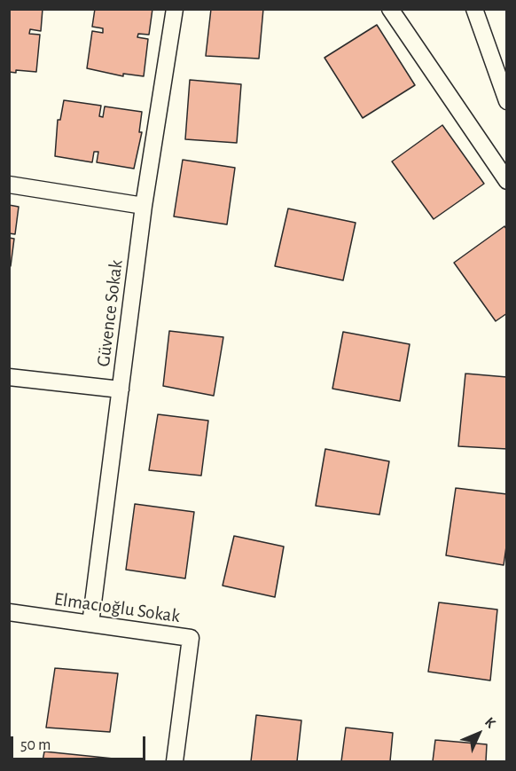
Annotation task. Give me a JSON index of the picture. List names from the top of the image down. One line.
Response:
{"streets":{"street":["Güvence Sokak","Elmacıoğlu Sokak"]},"crossings":[["Güvence Sokak","Elmacıoğlu Sokak"]],"scale_bar":"50 m","north":"top right"}
